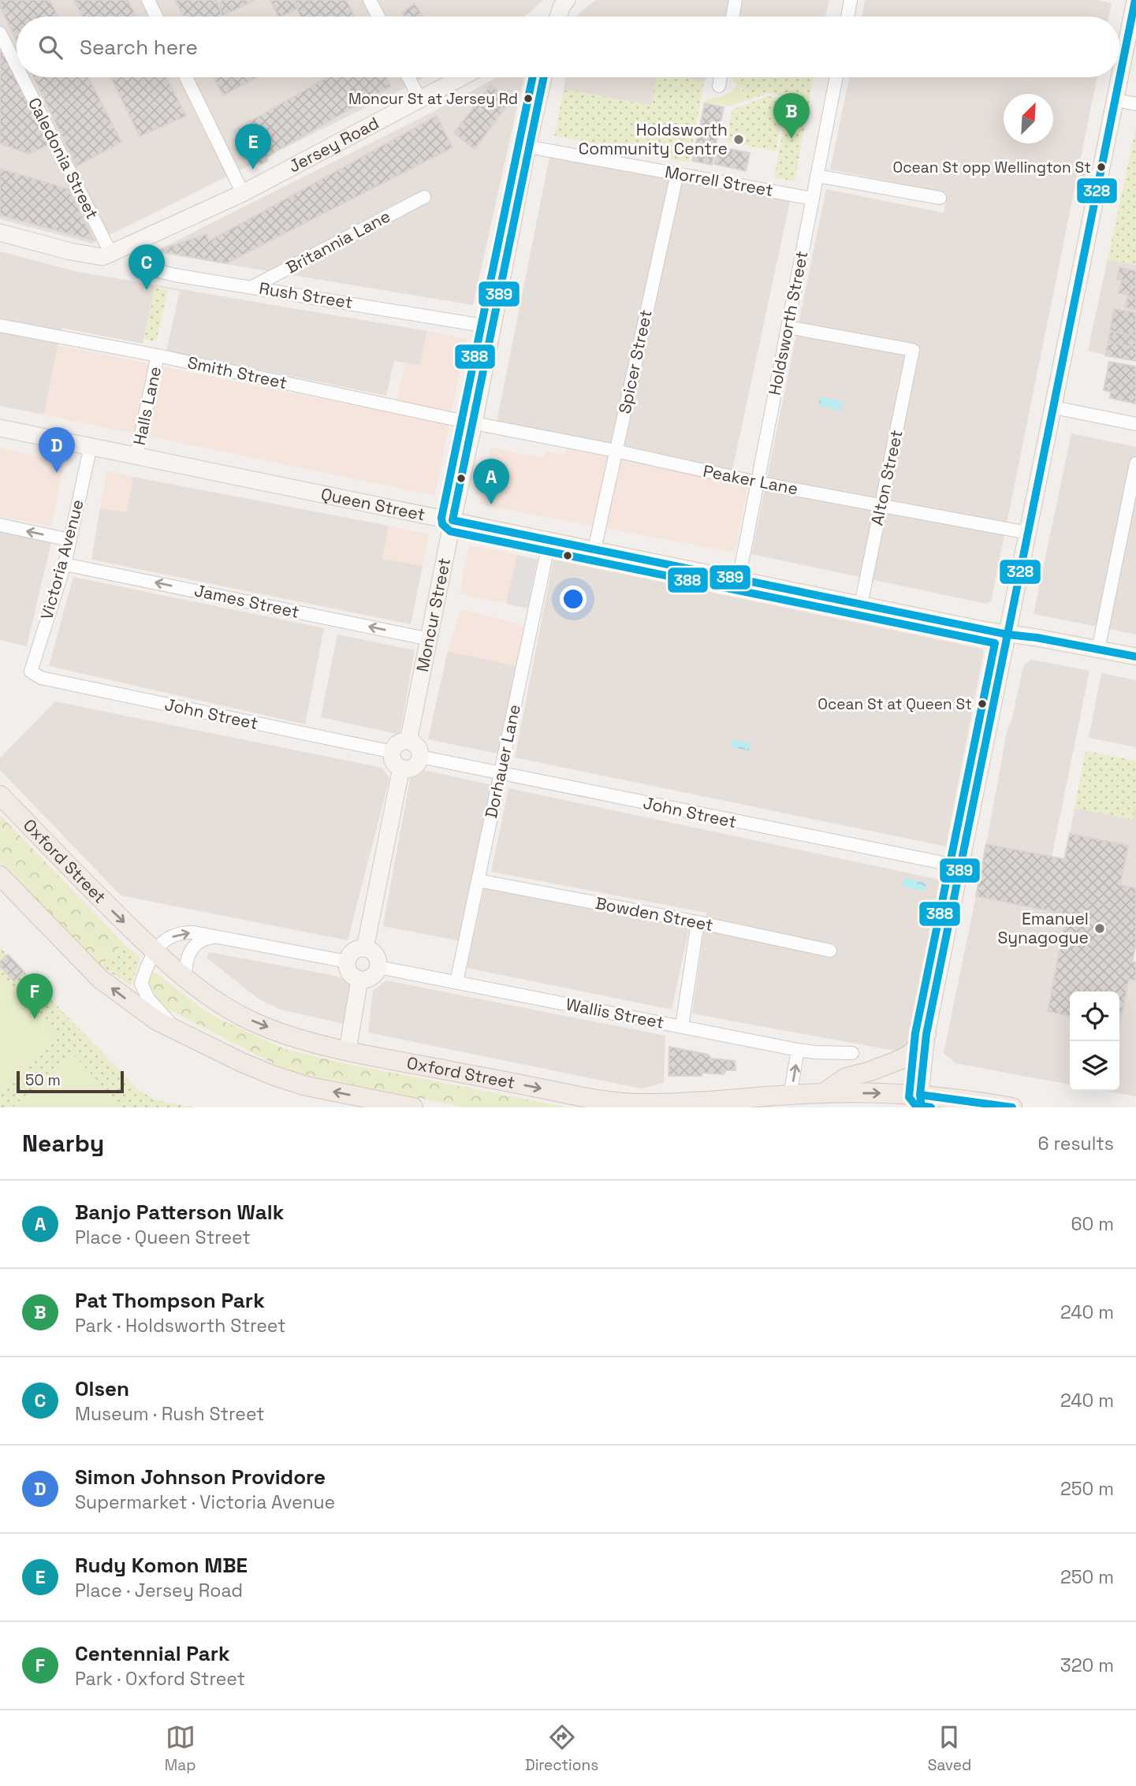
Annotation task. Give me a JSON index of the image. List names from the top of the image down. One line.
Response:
{"streets":{"main road":["Oxford Street"],"street":["Jersey Road","Caledonia Street","Morrell Street","Britannia Lane","Rush Street","Holdsworth Street","Spicer Street","Smith Street","Halls Lane","Alton Street","Peaker Lane","Queen Street","Victoria Avenue","James Street","Moncur Street","John Street","Dorhauer Lane","Bowden Street","Wallis Street"]},"crossings":[["Jersey Road","Caledonia Street"],["Jersey Road","Rush Street"],["Morrell Street","Holdsworth Street"],["Morrell Street","Spicer Street"],["Morrell Street","Moncur Street"],["Britannia Lane","Rush Street"],["Rush Street","Moncur Street"],["Holdsworth Street","Alton Street"],["Holdsworth Street","Peaker Lane"],["Holdsworth Street","Queen Street"],["Spicer Street","Peaker Lane"],["Spicer Street","Queen Street"],["Smith Street","Halls Lane"],["Smith Street","Peaker Lane"],["Smith Street","Moncur Street"],["Halls Lane","Queen Street"],["Alton Street","Peaker Lane"],["Alton Street","Queen Street"],["Peaker Lane","Moncur Street"],["Queen Street","Victoria Avenue"],["Queen Street","Moncur Street"],["Queen Street","Dorhauer Lane"],["Victoria Avenue","James Street"],["Victoria Avenue","John Street"],["James Street","Moncur Street"],["Moncur Street","John Street"],["John Street","Dorhauer Lane"],["Dorhauer Lane","Bowden Street"],["Dorhauer Lane","Wallis Street"]],"one_way":["James Street"],"places":["Moncur St at Jersey Rd","Holdsworth Community Centre","Ocean St opp Wellington St","Ocean St at Queen St","Emanuel Synagogue"],"lines":["transit line 328","transit line 389","transit line 388"],"scale_bar":"50 m","north":"top right","page":{"search":"Search here","pins":["B","E","C","D","A","F"],"scale":"50 m","heading":["Nearby","6 results"],"list":[{"mark":"A","name":"Banjo Patterson Walk","note":"Place · Queen Street","value":"60 m"},{"mark":"B","name":"Pat Thompson Park","note":"Park · Holdsworth Street","value":"240 m"},{"mark":"C","name":"Olsen","note":"Museum · Rush Street","value":"240 m"},{"mark":"D","name":"Simon Johnson Providore","note":"Supermarket · Victoria Avenue","value":"250 m"},{"mark":"E","name":"Rudy Komon MBE","note":"Place · Jersey Road","value":"250 m"},{"mark":"F","name":"Centennial Park","note":"Park · Oxford Street","value":"320 m"}],"nav":["Map","Directions","Saved"]}}
